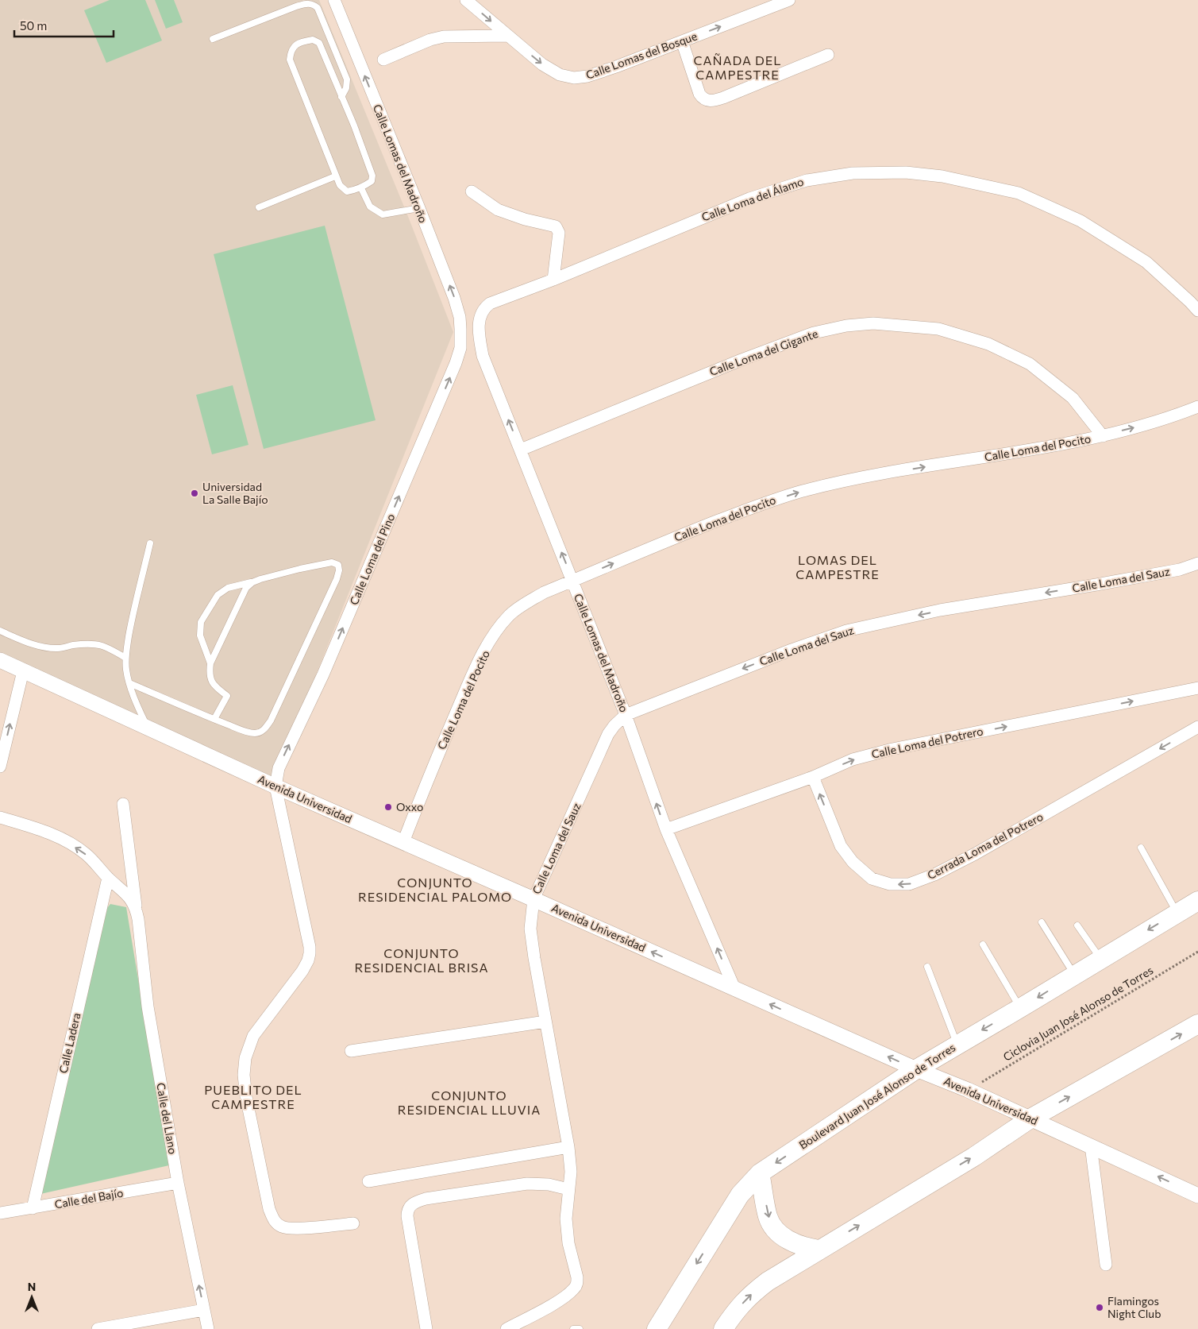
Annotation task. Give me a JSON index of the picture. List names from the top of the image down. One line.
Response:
{"streets":{"main road":["Boulevard Juan José Alonso de Torres"],"street":["Calle Lomas del Bosque","Calle Lomas del Madroño","Calle Loma del Álamo","Calle Loma del Gigante","Calle Loma del Pocito","Calle Loma del Pino","Calle Loma del Sauz","Calle Loma del Potrero","Avenida Universidad","Cerrada Loma del Potrero","Calle Ladera","Calle del Llano","Calle del Bajío"],"path":["Ciclovia Juan José Alonso de Torres"]},"crossings":[["Calle Lomas del Madroño","Calle Loma del Álamo"],["Calle Lomas del Madroño","Calle Loma del Gigante"],["Calle Lomas del Madroño","Calle Loma del Pocito"],["Calle Lomas del Madroño","Calle Loma del Pino"],["Calle Lomas del Madroño","Calle Loma del Sauz"],["Calle Lomas del Madroño","Calle Loma del Potrero"],["Calle Lomas del Madroño","Avenida Universidad"],["Calle Loma del Gigante","Calle Loma del Pocito"],["Calle Loma del Pocito","Avenida Universidad"],["Calle Loma del Pino","Avenida Universidad"],["Calle Loma del Sauz","Avenida Universidad"],["Calle Loma del Potrero","Cerrada Loma del Potrero"],["Avenida Universidad","Ciclovia Juan José Alonso de Torres"],["Avenida Universidad","Boulevard Juan José Alonso de Torres"],["Calle Ladera","Calle del Bajío"],["Calle del Llano","Calle del Bajío"]],"one_way":["Calle Lomas del Bosque","Calle Lomas del Madroño","Calle Loma del Pocito","Calle Loma del Pino","Calle Loma del Sauz","Calle Loma del Potrero","Avenida Universidad"],"districts":["CAÑADA DEL CAMPESTRE","LOMAS DEL CAMPESTRE","CONJUNTO RESIDENCIAL PALOMO","CONJUNTO RESIDENCIAL BRISA","PUEBLITO DEL CAMPESTRE","CONJUNTO RESIDENCIAL LLUVIA"],"places":["Universidad La Salle Bajío","Oxxo","Flamingos Night Club"],"scale_bar":"50 m","north":"top"}
